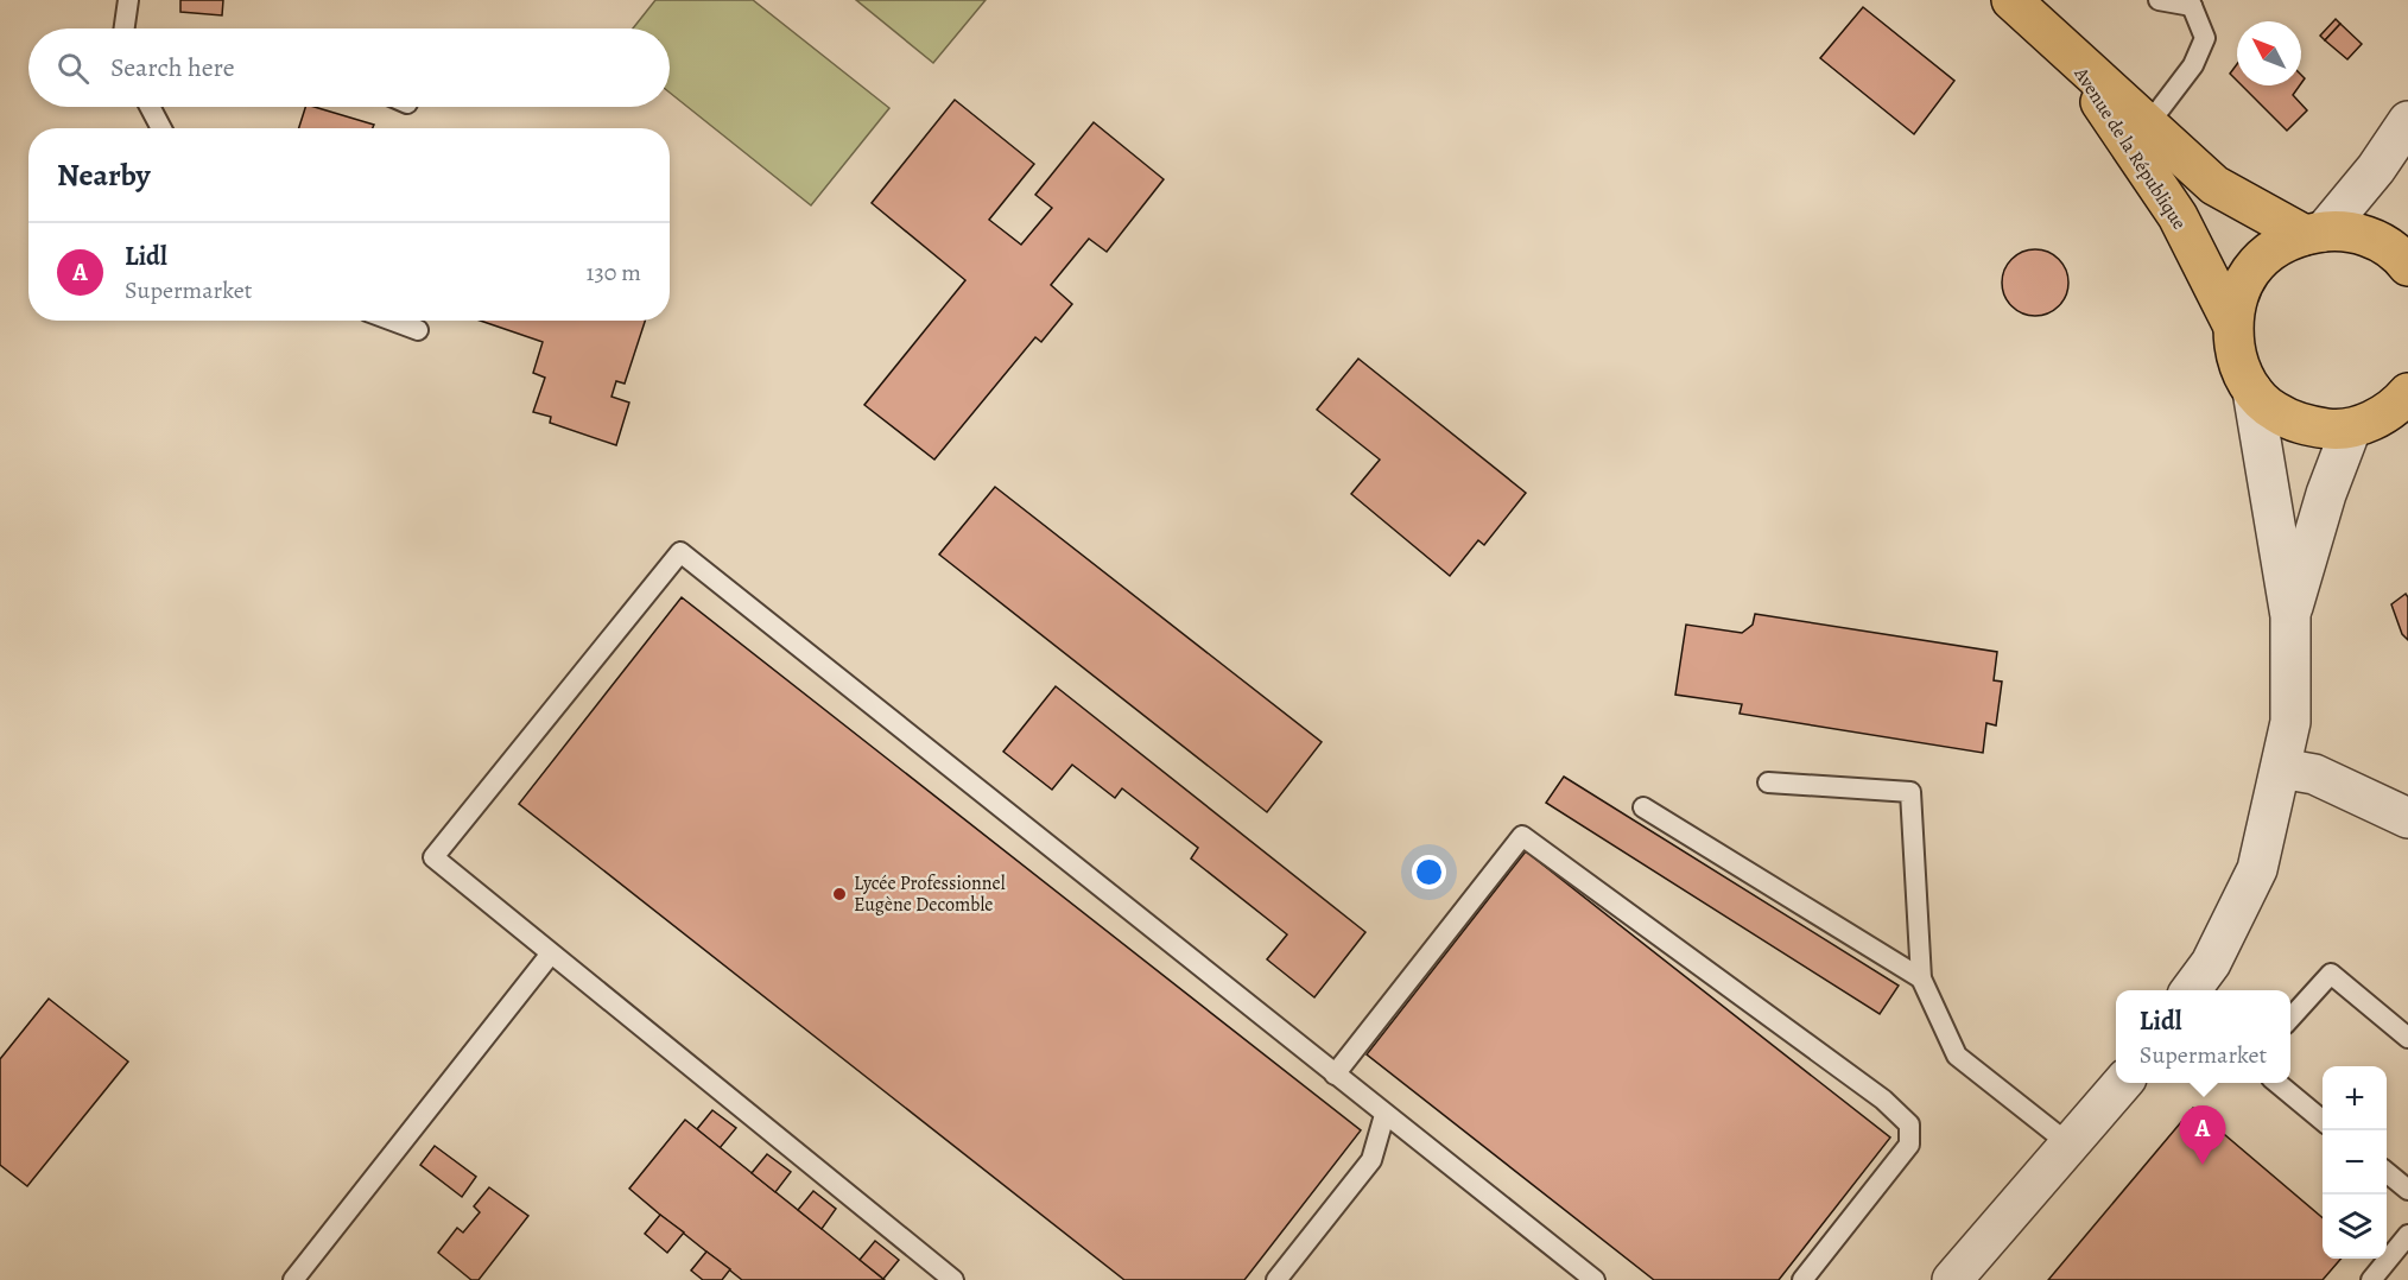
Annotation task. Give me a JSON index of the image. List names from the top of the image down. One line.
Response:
{"streets":{"main road":["Avenue de la République"]},"places":["Lycée Professionnel Eugène Decomble"],"north":"top left","page":{"search":"Search here","heading":"Nearby","list":[{"mark":"A","name":"Lidl","note":"Supermarket","value":"130 m"}],"popup":["Lidl","Supermarket"],"map_buttons":["+","−"],"pins":"A"}}
